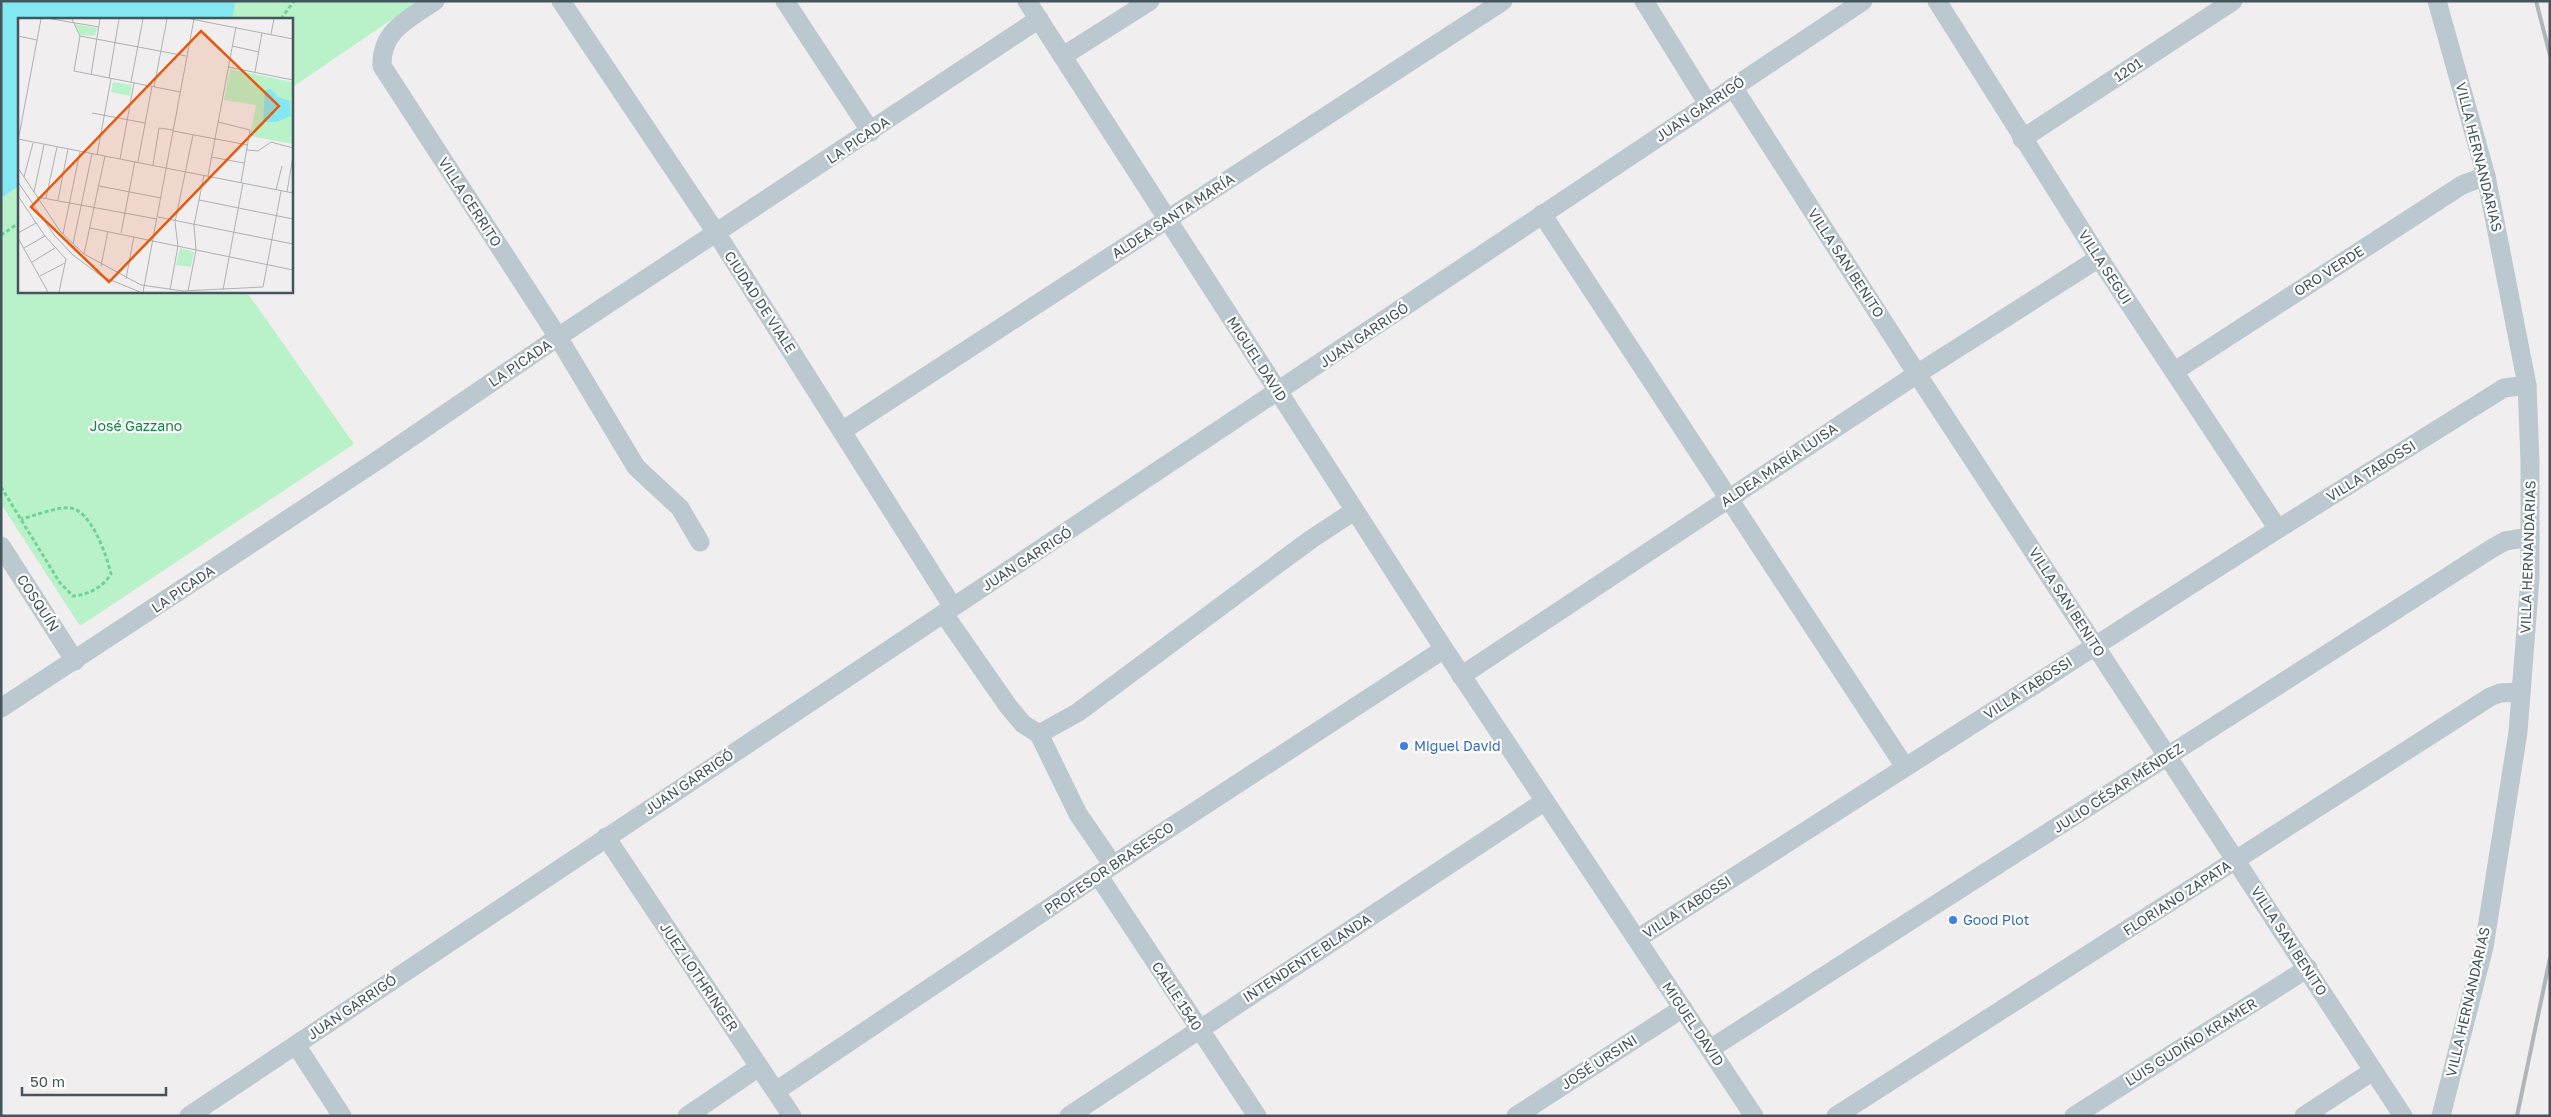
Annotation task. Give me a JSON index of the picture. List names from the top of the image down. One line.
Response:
{"streets":{"street":["1201","JUAN GARRIGÓ","LA PICADA","VILLA HERNANDARIAS","VILLA CERRITO","ALDEA SANTA MARÍA","VILLA SAN BENITO","VILLA SEGUI","ORO VERDE","CIUDAD DE VIALE","MIGUEL DAVID","ALDEA MARÍA LUISA","VILLA TABOSSI","COSQUÍN","JULIO CÉSAR MÉNDEZ","PROFESOR BRASESCO","FLORIANO ZAPATA","INTENDENTE BLANDA","JUEZ LOTHRINGER","CALLE 1540","LUIS GUDIÑO KRAMER","JOSÉ URSINI"]},"crossings":[["1201","VILLA SEGUI"],["JUAN GARRIGÓ","VILLA SAN BENITO"],["JUAN GARRIGÓ","CIUDAD DE VIALE"],["JUAN GARRIGÓ","MIGUEL DAVID"],["JUAN GARRIGÓ","JUEZ LOTHRINGER"],["LA PICADA","VILLA CERRITO"],["LA PICADA","CIUDAD DE VIALE"],["LA PICADA","MIGUEL DAVID"],["LA PICADA","COSQUÍN"],["VILLA HERNANDARIAS","ORO VERDE"],["VILLA HERNANDARIAS","VILLA TABOSSI"],["VILLA HERNANDARIAS","JULIO CÉSAR MÉNDEZ"],["VILLA HERNANDARIAS","FLORIANO ZAPATA"],["ALDEA SANTA MARÍA","CIUDAD DE VIALE"],["ALDEA SANTA MARÍA","MIGUEL DAVID"],["VILLA SAN BENITO","ALDEA MARÍA LUISA"],["VILLA SAN BENITO","VILLA TABOSSI"],["VILLA SAN BENITO","JULIO CÉSAR MÉNDEZ"],["VILLA SAN BENITO","FLORIANO ZAPATA"],["VILLA SAN BENITO","LUIS GUDIÑO KRAMER"],["VILLA SEGUI","ORO VERDE"],["VILLA SEGUI","ALDEA MARÍA LUISA"],["VILLA SEGUI","VILLA TABOSSI"],["CIUDAD DE VIALE","CALLE 1540"],["MIGUEL DAVID","ALDEA MARÍA LUISA"],["MIGUEL DAVID","VILLA TABOSSI"],["MIGUEL DAVID","JULIO CÉSAR MÉNDEZ"],["MIGUEL DAVID","PROFESOR BRASESCO"],["MIGUEL DAVID","INTENDENTE BLANDA"],["MIGUEL DAVID","JOSÉ URSINI"],["PROFESOR BRASESCO","JUEZ LOTHRINGER"],["PROFESOR BRASESCO","CALLE 1540"],["INTENDENTE BLANDA","CALLE 1540"]],"parks":["José Gazzano"],"places":["Miguel David","Good Plot"],"scale_bar":"50 m"}
